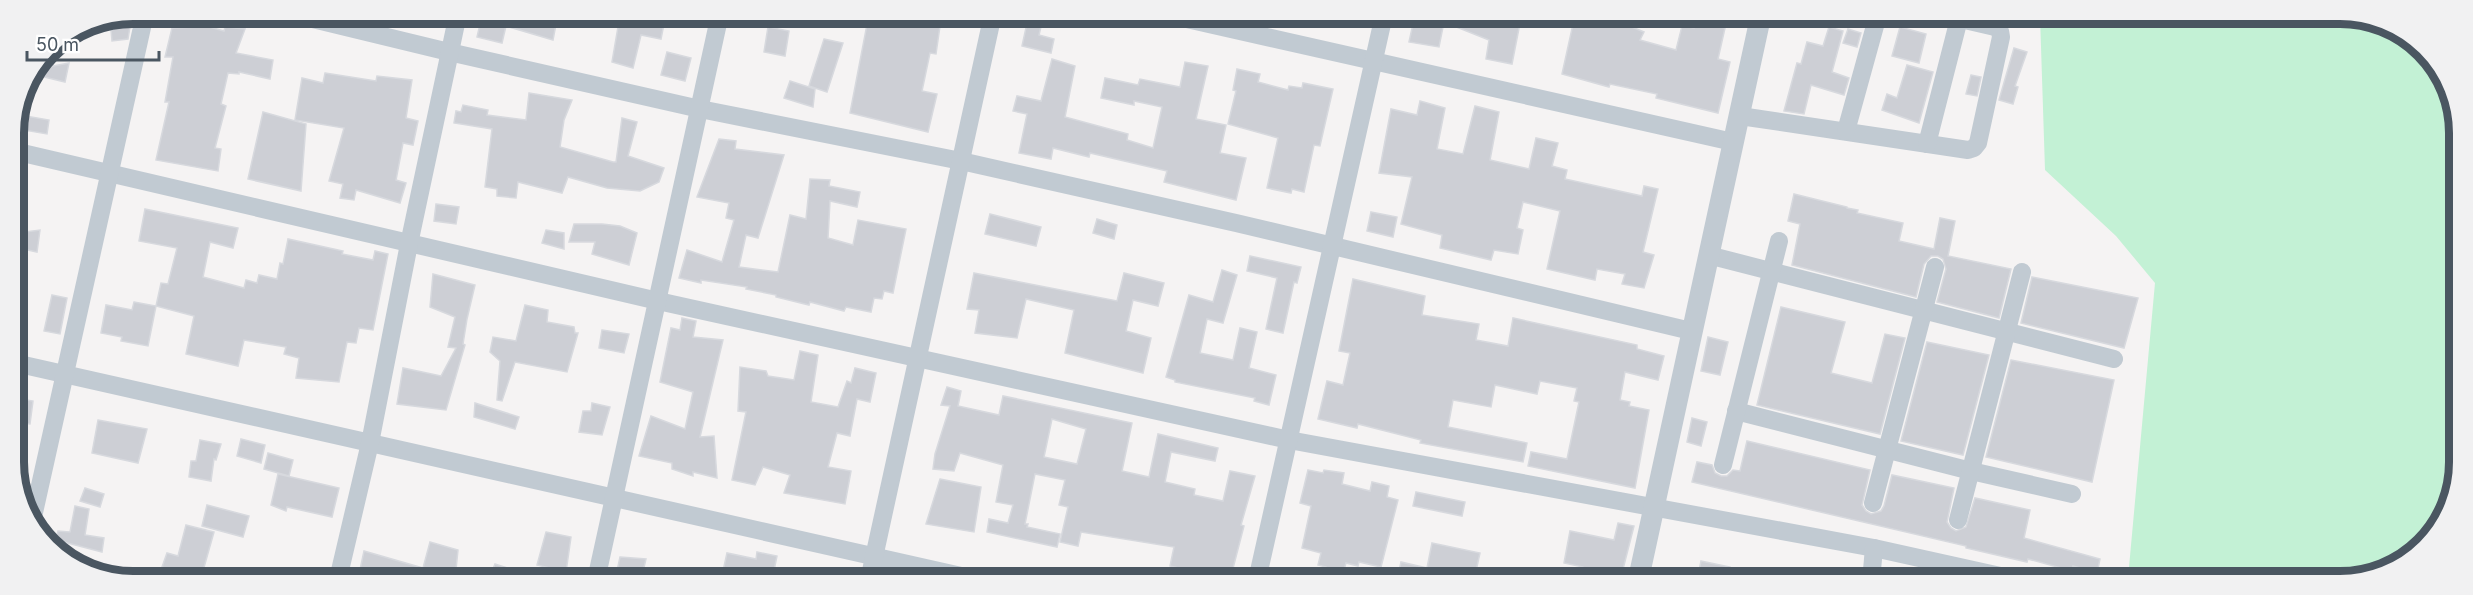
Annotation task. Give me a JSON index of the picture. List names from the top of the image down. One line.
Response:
{"scale_bar":"50 m"}
